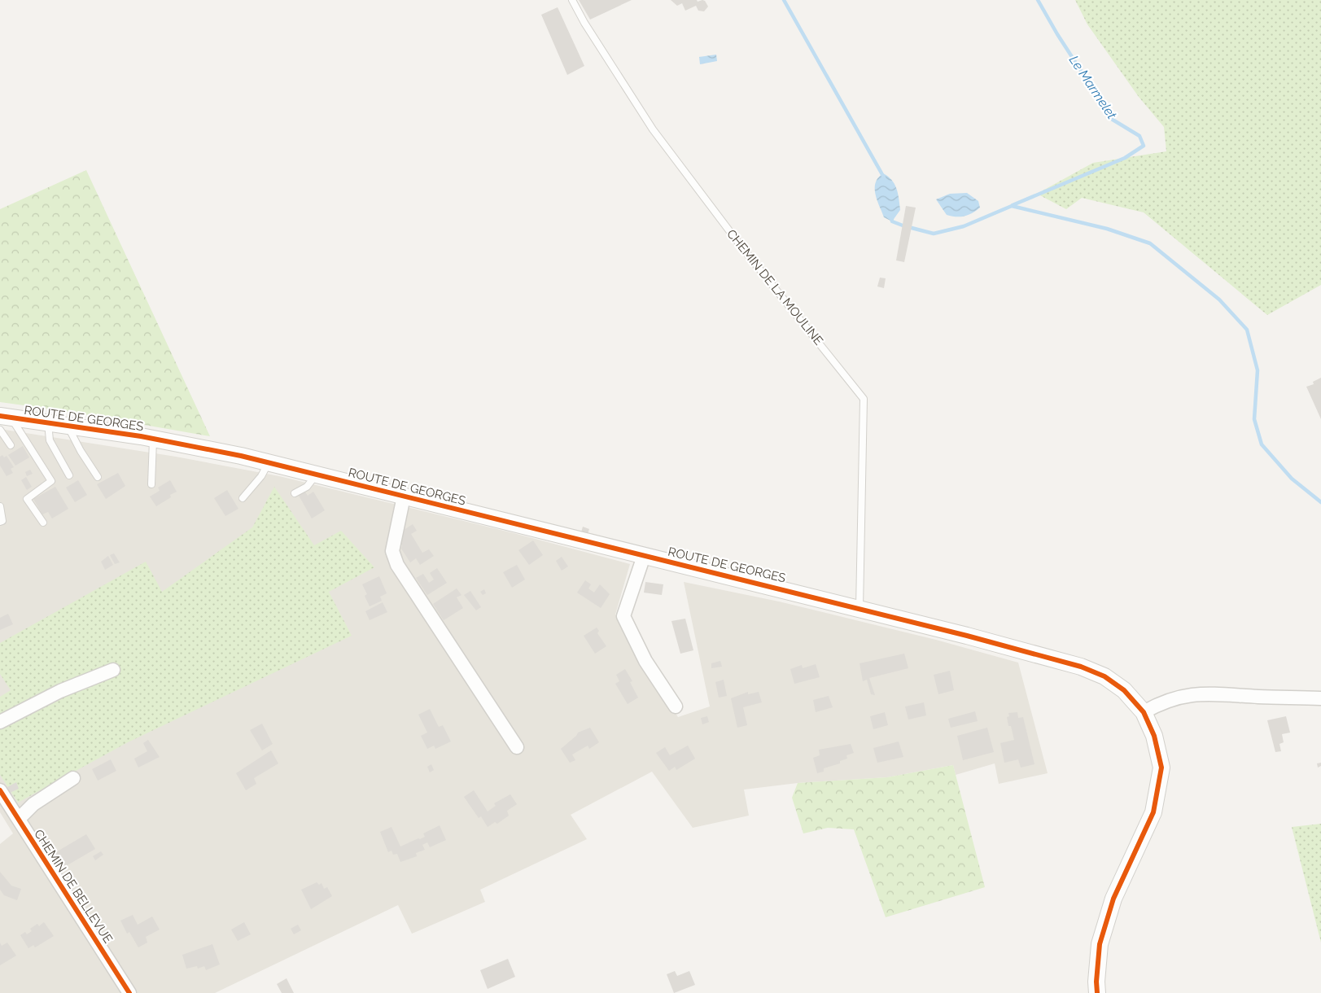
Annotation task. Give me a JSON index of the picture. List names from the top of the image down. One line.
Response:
{"streets":{"street":["ROUTE DE GEORGES","CHEMIN DE BELLEVUE"],"lane":["CHEMIN DE LA MOULINE"]},"crossings":[["CHEMIN DE LA MOULINE","ROUTE DE GEORGES"]],"water":["Le Marmelet"]}
